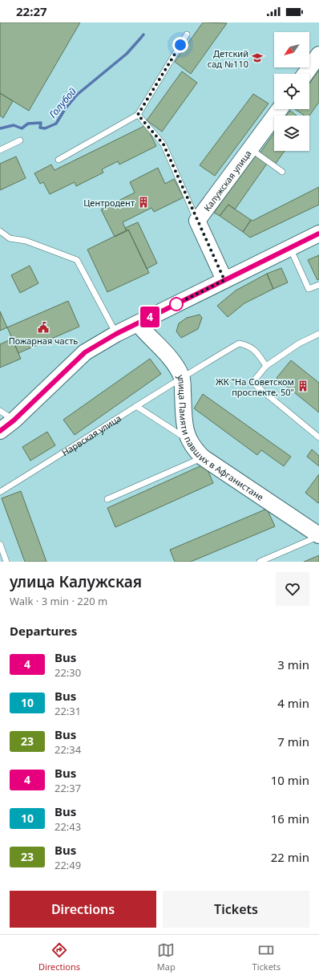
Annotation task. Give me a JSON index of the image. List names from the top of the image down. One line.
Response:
{"streets":{"street":["Калужская улица","улица Памяти павших в Афганистане"],"lane":["Нарвская улица"]},"crossings":[["Нарвская улица","улица Памяти павших в Афганистане"]],"water":["Голубой"],"places":{"school or university":["Детский сад №110"],"building":["Центродент","ЖК \"На Советском проспекте, 50\""],"public building":["Пожарная часть"]},"lines":["bus line 4"],"north":"bottom left","page":{"status":"22:27","on_map":"4","heading":[["улица Калужская","Walk · 3 min · 220 m"],"Departures"],"list":[{"mark":"4","name":"Bus","note":"22:30","value":"3 min"},{"mark":"10","name":"Bus","note":"22:31","value":"4 min"},{"mark":"23","name":"Bus","note":"22:34","value":"7 min"},{"mark":"4","name":"Bus","note":"22:37","value":"10 min"},{"mark":"10","name":"Bus","note":"22:43","value":"16 min"},{"mark":"23","name":"Bus","note":"22:49","value":"22 min"}],"buttons":["Directions","Tickets"],"tabs":["Directions","Map","Tickets"]}}
